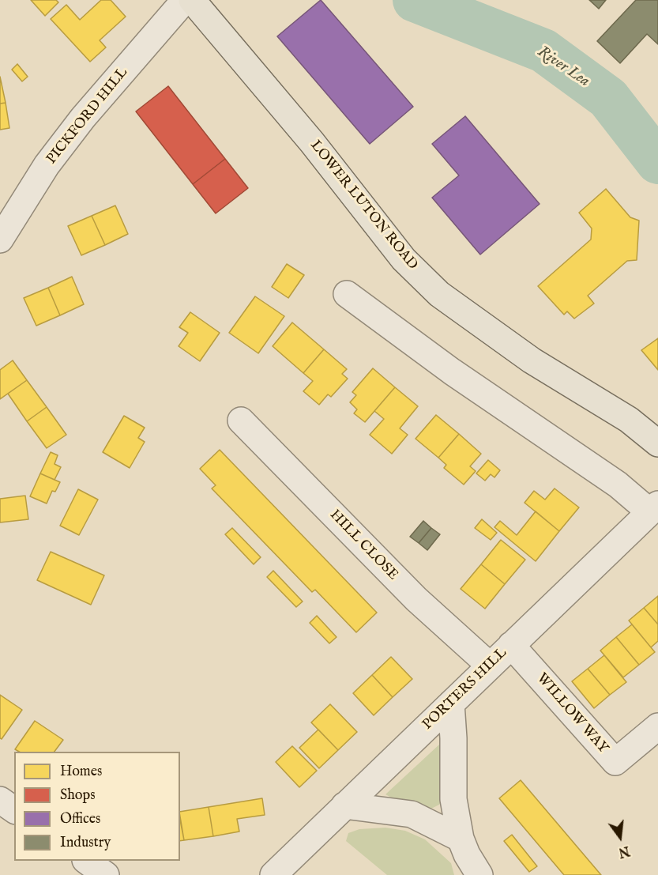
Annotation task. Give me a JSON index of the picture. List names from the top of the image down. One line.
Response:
{"streets":{"main road":["LOWER LUTON ROAD"],"street":["PICKFORD HILL","HILL CLOSE","PORTERS HILL","WILLOW WAY"]},"crossings":[["HILL CLOSE","PORTERS HILL"],["PORTERS HILL","WILLOW WAY"]],"water":["River Lea"],"legend":["Homes","Shops","Offices","Industry"],"north":"bottom"}
